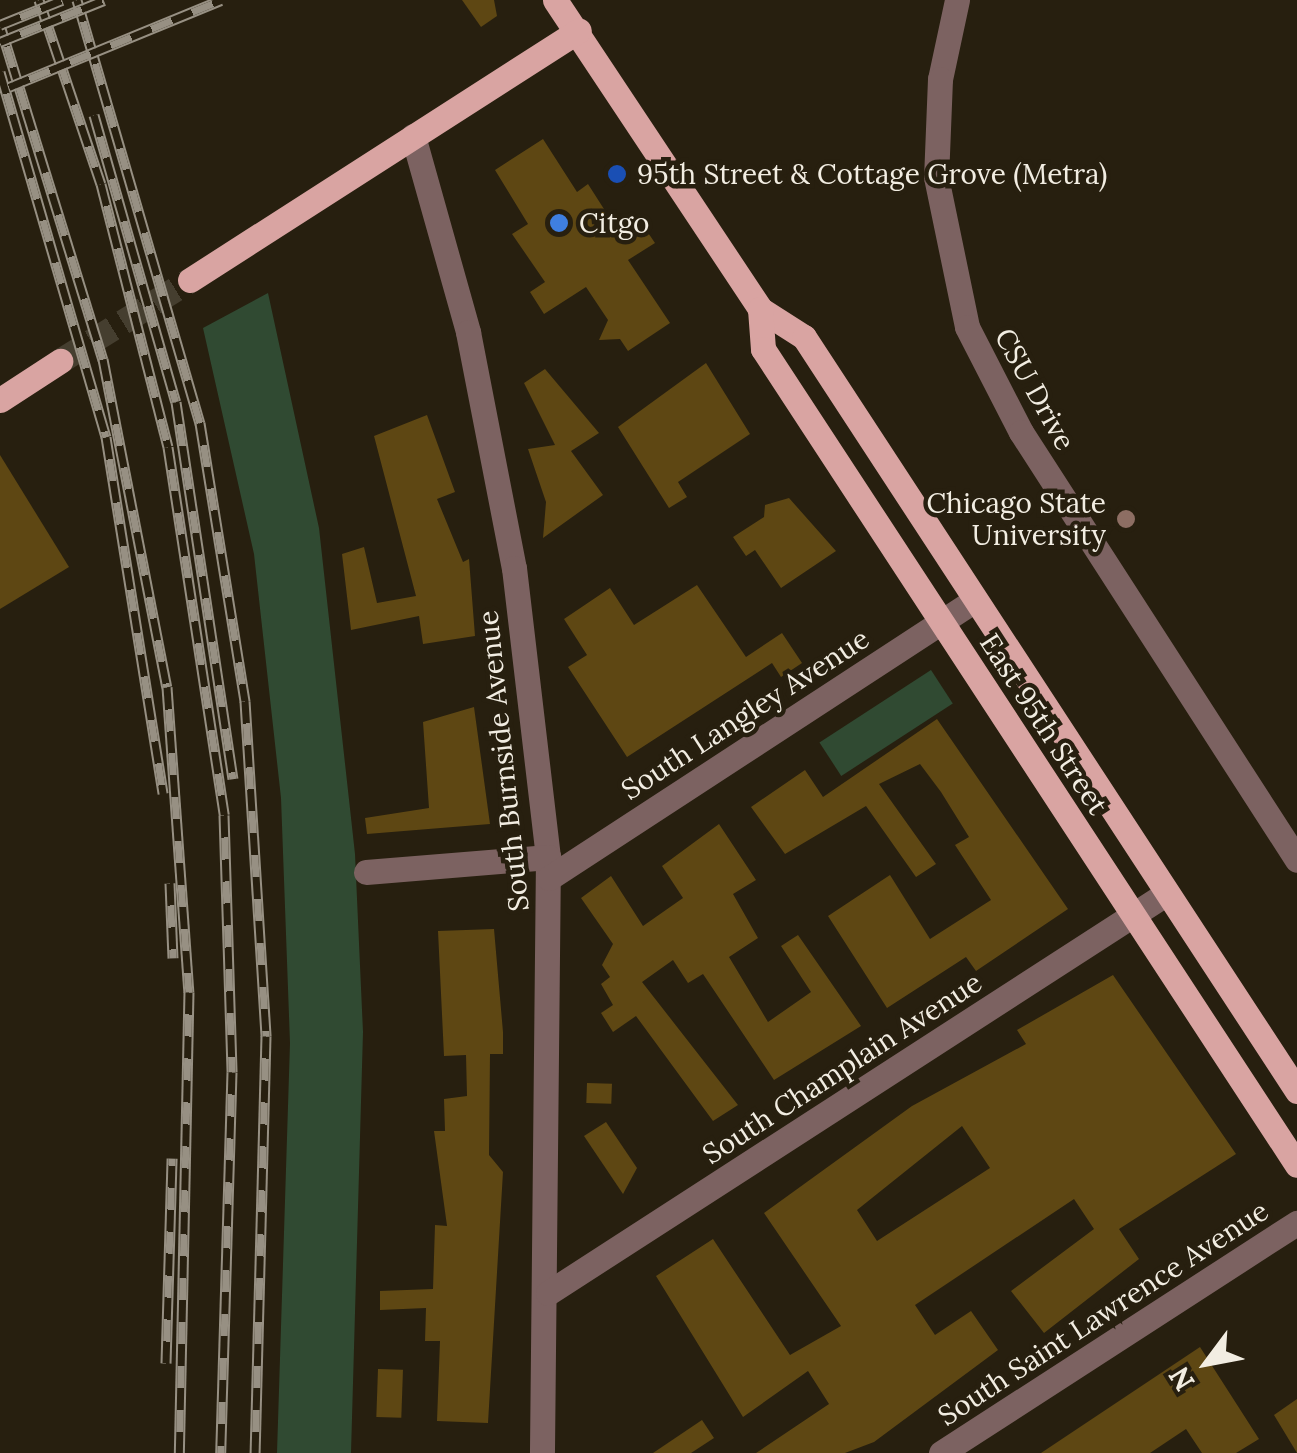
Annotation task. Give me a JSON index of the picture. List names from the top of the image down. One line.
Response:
{"streets":{"main road":["East 95th Street"],"street":["CSU Drive","South Langley Avenue","South Burnside Avenue","South Champlain Avenue","South Saint Lawrence Avenue"]},"crossings":[["South Langley Avenue","East 95th Street"],["South Langley Avenue","South Burnside Avenue"],["East 95th Street","South Champlain Avenue"],["South Burnside Avenue","South Champlain Avenue"]],"places":["95th Street & Cottage Grove (Metra)","Citgo","Chicago State University"],"north":"bottom left"}
